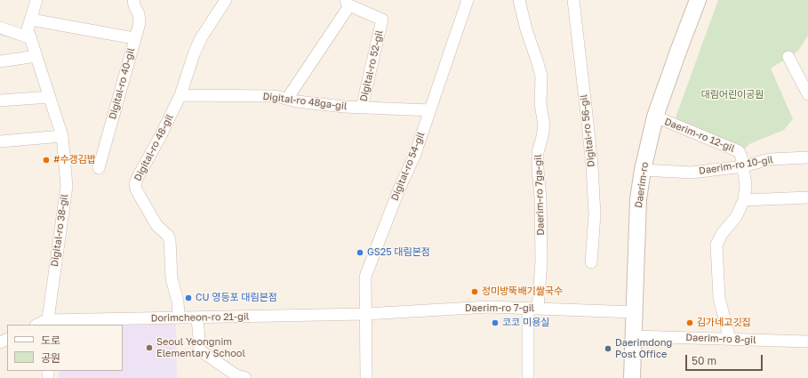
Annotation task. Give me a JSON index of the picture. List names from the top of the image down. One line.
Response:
{"streets":{"street":["Digital-ro 52-gil","Digital-ro 40-gil","Digital-ro 48ga-gil","Digital-ro 56-gil","Daerim-ro 12-gil","Digital-ro 48-gil","Daerim-ro 10-gil","Digital-ro 54-gil","Daerim-ro","Daerim-ro 7ga-gil","Digital-ro 38-gil","Daerim-ro 7-gil","Dorimcheon-ro 21-gil","Daerim-ro 8-gil"]},"crossings":[["Digital-ro 52-gil","Digital-ro 48ga-gil"],["Digital-ro 48ga-gil","Digital-ro 48-gil"],["Digital-ro 48ga-gil","Digital-ro 54-gil"],["Daerim-ro 12-gil","Daerim-ro 10-gil"],["Daerim-ro 12-gil","Daerim-ro"],["Daerim-ro 12-gil","Daerim-ro 8-gil"],["Digital-ro 48-gil","Dorimcheon-ro 21-gil"],["Daerim-ro 10-gil","Daerim-ro"],["Digital-ro 54-gil","Daerim-ro 7-gil"],["Digital-ro 54-gil","Dorimcheon-ro 21-gil"],["Daerim-ro","Daerim-ro 7-gil"],["Daerim-ro","Daerim-ro 8-gil"],["Daerim-ro 7ga-gil","Daerim-ro 7-gil"],["Digital-ro 38-gil","Dorimcheon-ro 21-gil"],["Daerim-ro 7-gil","Dorimcheon-ro 21-gil"]],"parks":["대림어린이공원"],"places":["#수갱김밥","GS25 대림본점","정미방뚝배기쌀국수","CU 영등포 대림본점","코코 미용실","김가네고깃집","Seoul Yeongnim Elementary School","Daerimdong Post Office"],"legend":["도로","공원"],"scale_bar":"50 m"}
